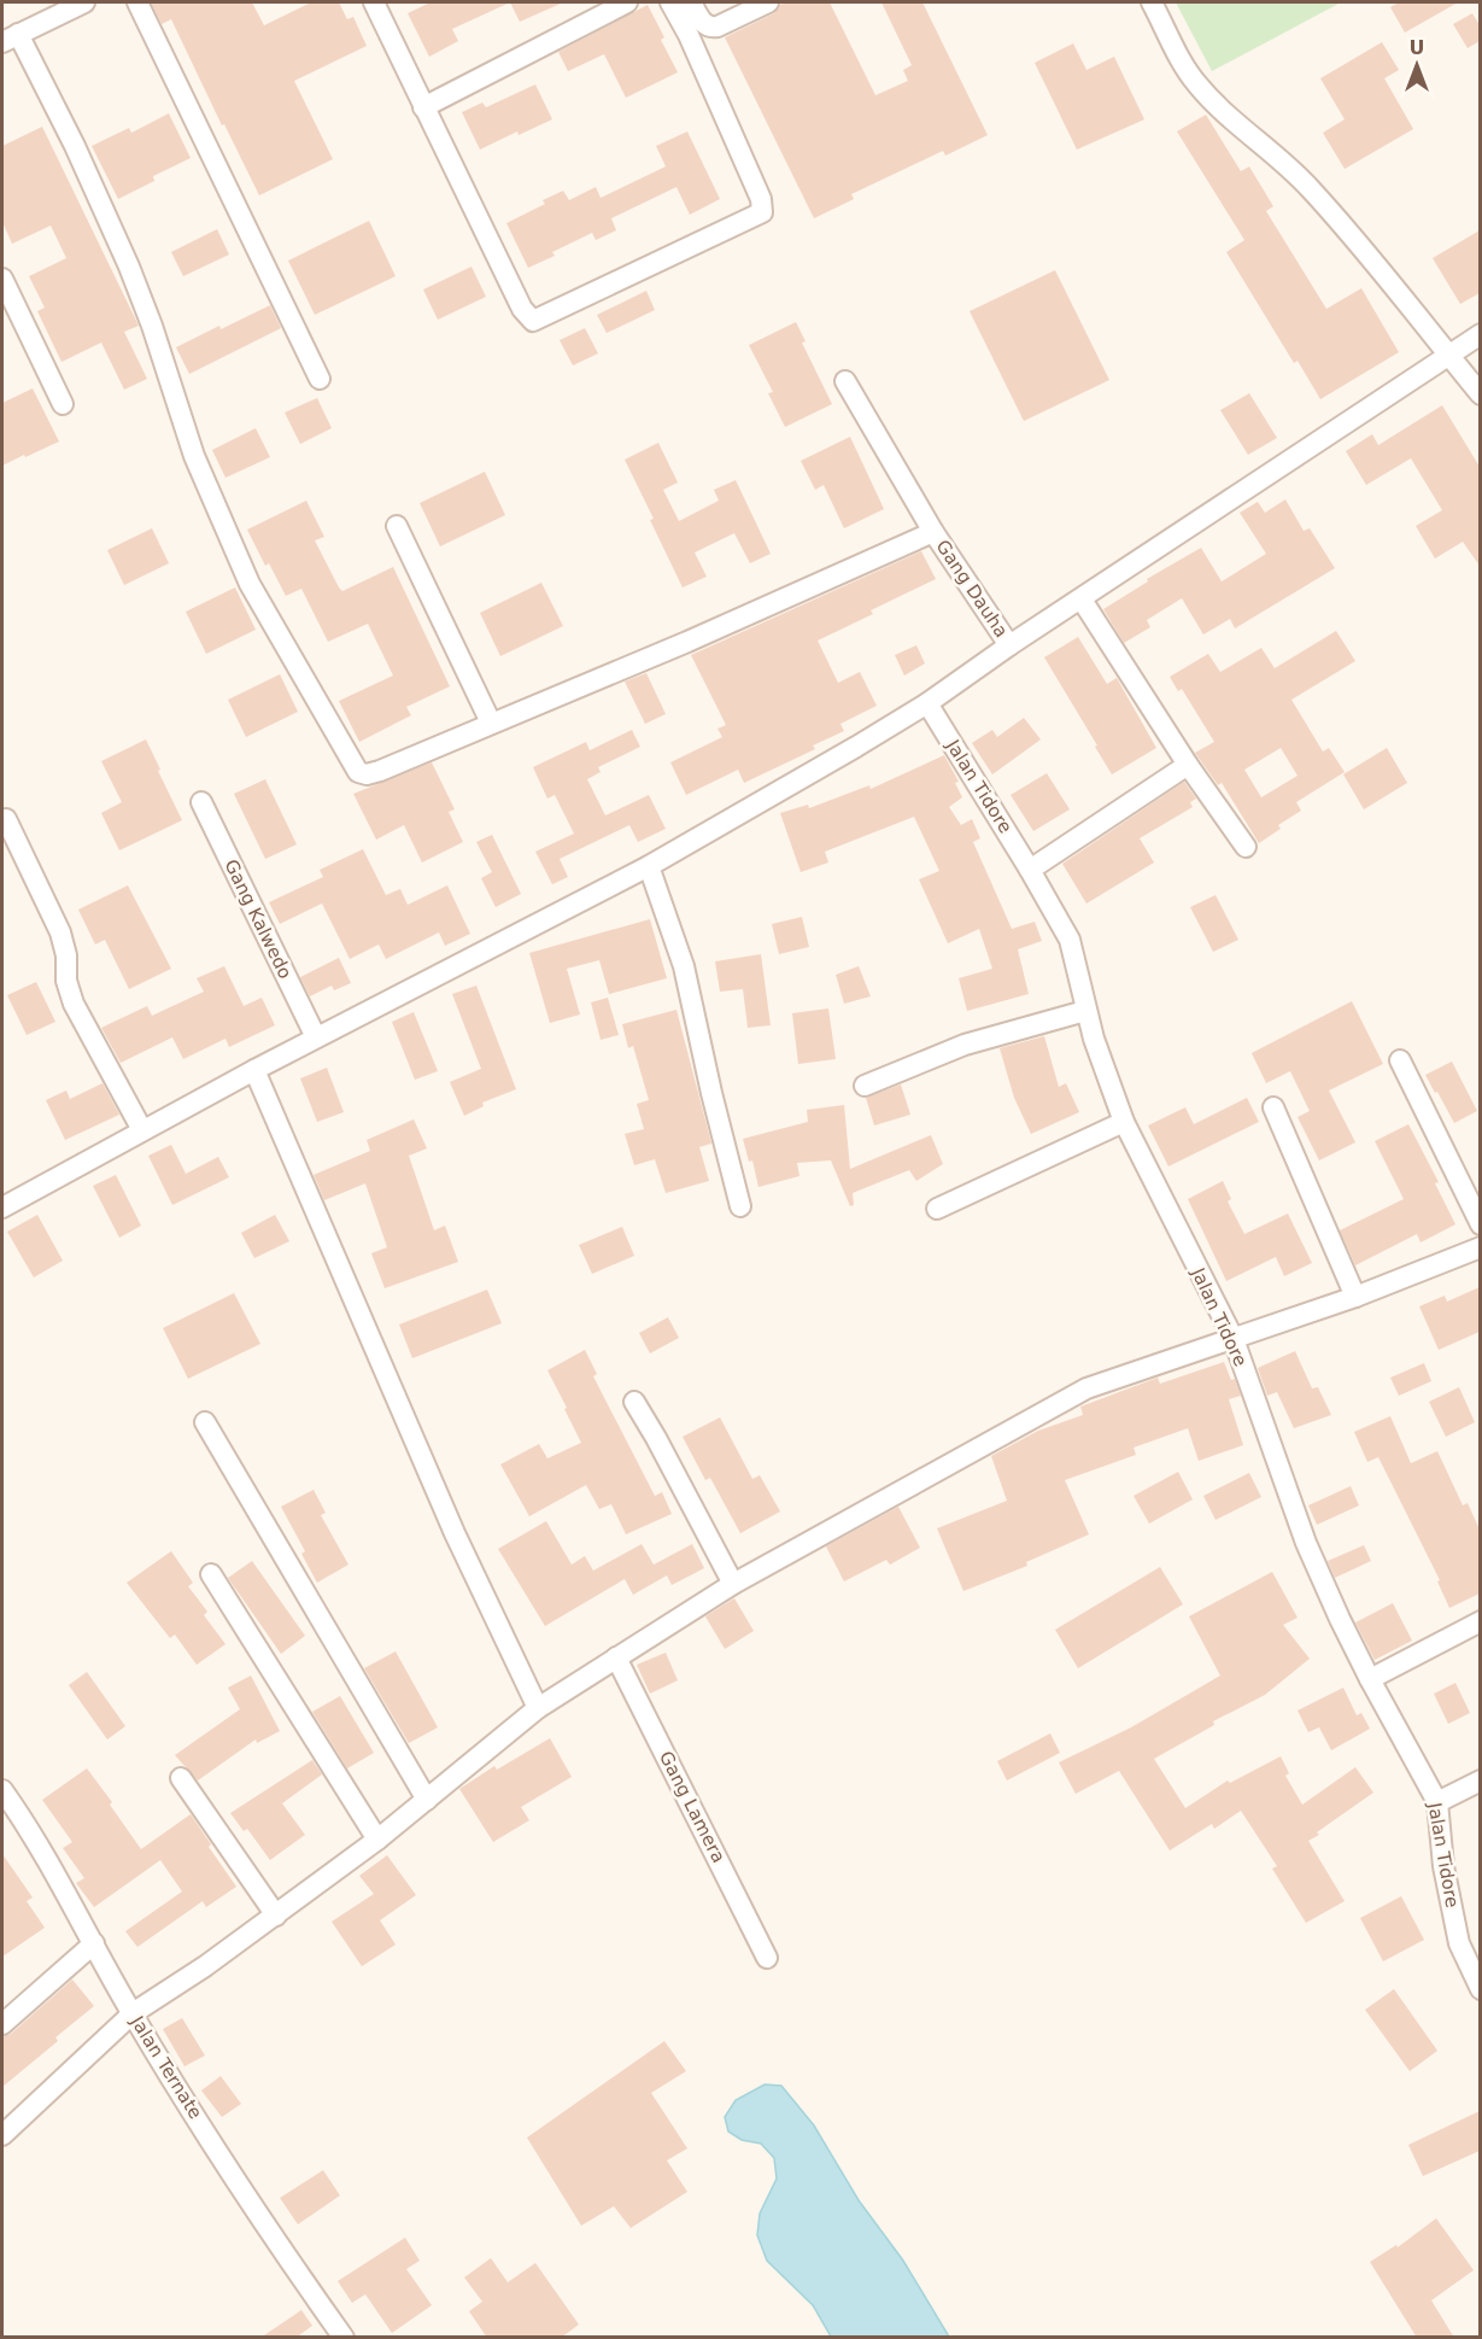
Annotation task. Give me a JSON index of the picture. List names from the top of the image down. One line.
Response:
{"streets":{"street":["Gang Dauha","Jalan Tidore","Gang Kalwedo","Gang Lamera","Jalan Ternate"]},"north":"top"}
